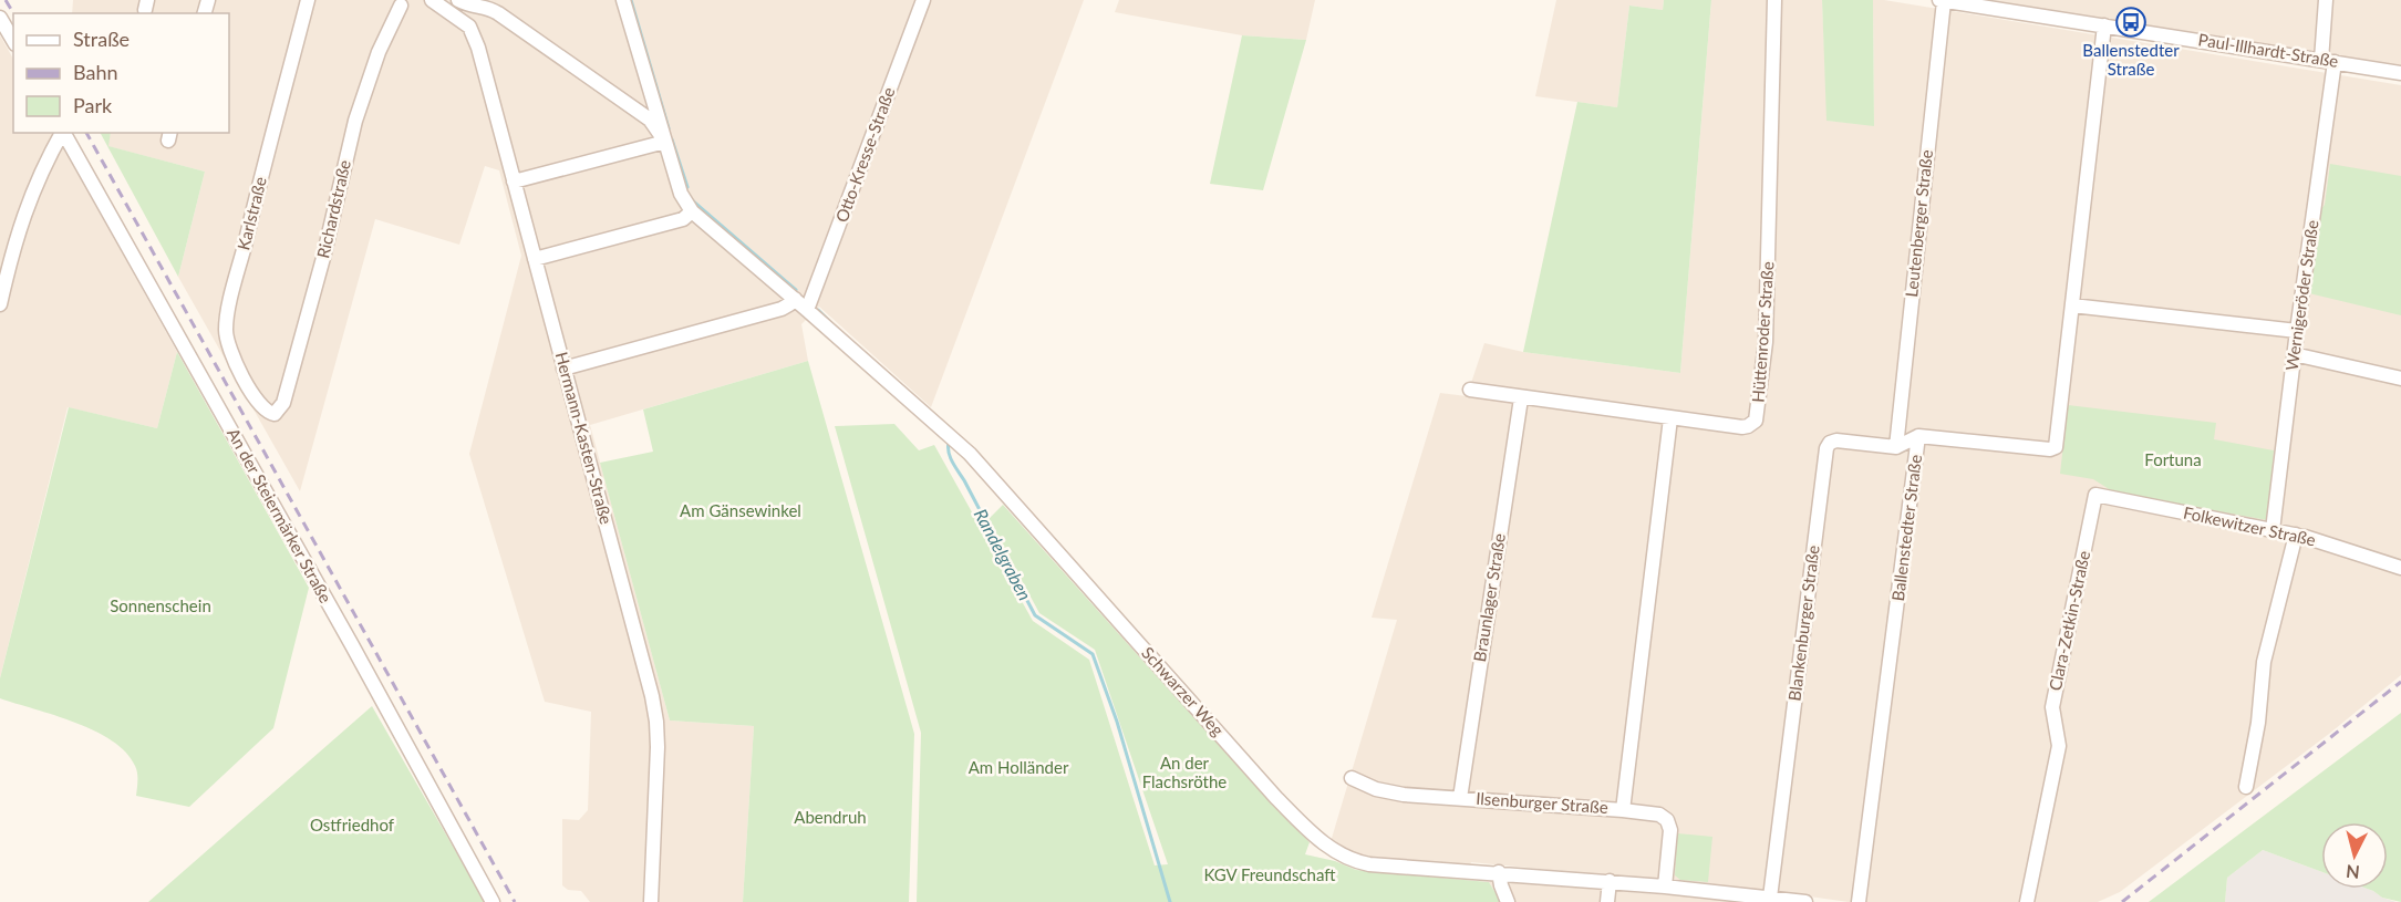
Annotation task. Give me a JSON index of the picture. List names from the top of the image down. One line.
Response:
{"streets":{"street":["Paul-Illhardt-Straße","Otto-Kresse-Straße","Richardstraße","Karlstraße","Leutenberger Straße","Wernigeröder Straße","Hüttenroder Straße","Hermann-Kasten-Straße","An der Steiermärker Straße","Folkewitzer Straße","Ballenstedter Straße","Braunlager Straße","Clara-Zetkin-Straße","Blankenburger Straße","Schwarzer Weg","Ilsenburger Straße"]},"crossings":[["Paul-Illhardt-Straße","Leutenberger Straße"],["Paul-Illhardt-Straße","Wernigeröder Straße"],["Paul-Illhardt-Straße","Ballenstedter Straße"],["Otto-Kresse-Straße","Schwarzer Weg"],["Richardstraße","Karlstraße"],["Leutenberger Straße","Blankenburger Straße"],["Wernigeröder Straße","Folkewitzer Straße"],["Hüttenroder Straße","Braunlager Straße"],["Folkewitzer Straße","Clara-Zetkin-Straße"],["Braunlager Straße","Ilsenburger Straße"],["Blankenburger Straße","Schwarzer Weg"],["Schwarzer Weg","Ilsenburger Straße"]],"water":["Randelgraben"],"parks":["Fortuna","Am Gänsewinkel","Sonnenschein","An der Flachsröthe","Am Holländer","Abendruh","Ostfriedhof","KGV Freundschaft"],"places":{"bus stop":["Ballenstedter Straße"]},"legend":["Straße","Bahn","Park"],"north":"bottom"}
